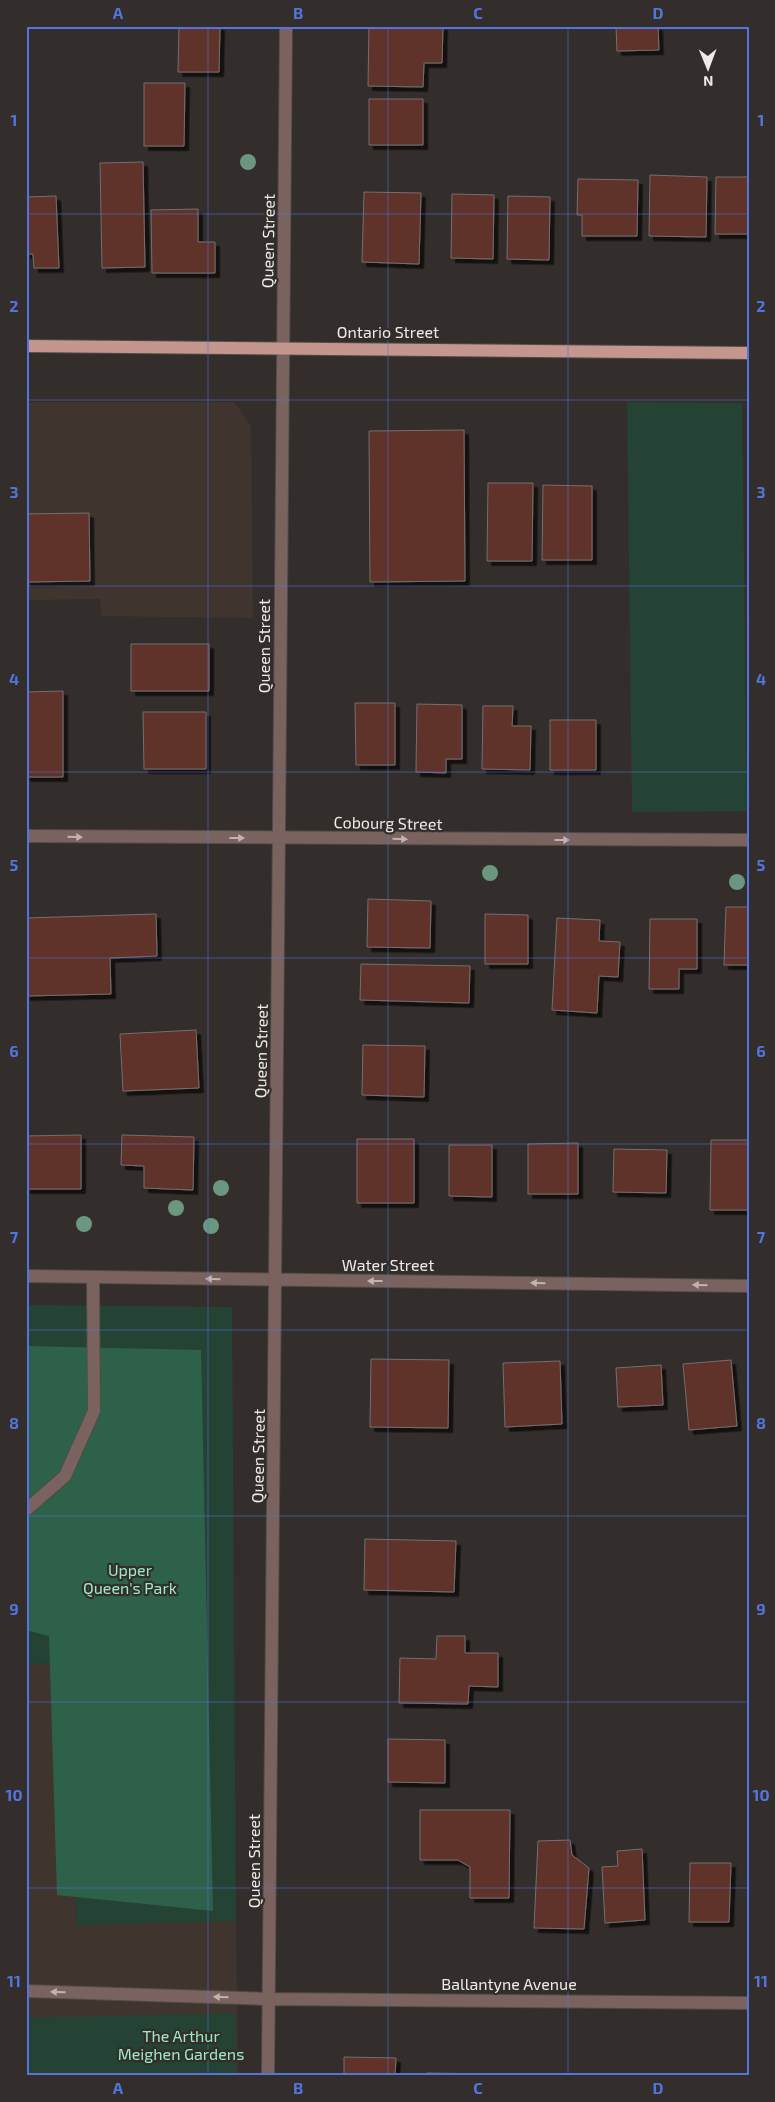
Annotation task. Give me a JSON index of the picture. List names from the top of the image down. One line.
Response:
{"streets":{"main road":["Ontario Street"],"street":["Queen Street","Cobourg Street","Water Street","Ballantyne Avenue"]},"crossings":[["Queen Street","Ontario Street"],["Queen Street","Cobourg Street"],["Queen Street","Water Street"],["Queen Street","Ballantyne Avenue"]],"one_way":["Cobourg Street","Water Street"],"parks":["Upper Queen's Park","The Arthur Meighen Gardens"],"north":"bottom","grid":{"columns":["A","B","C","D"],"rows":["1","2","3","4","5","6","7","8","9","10","11"]}}
